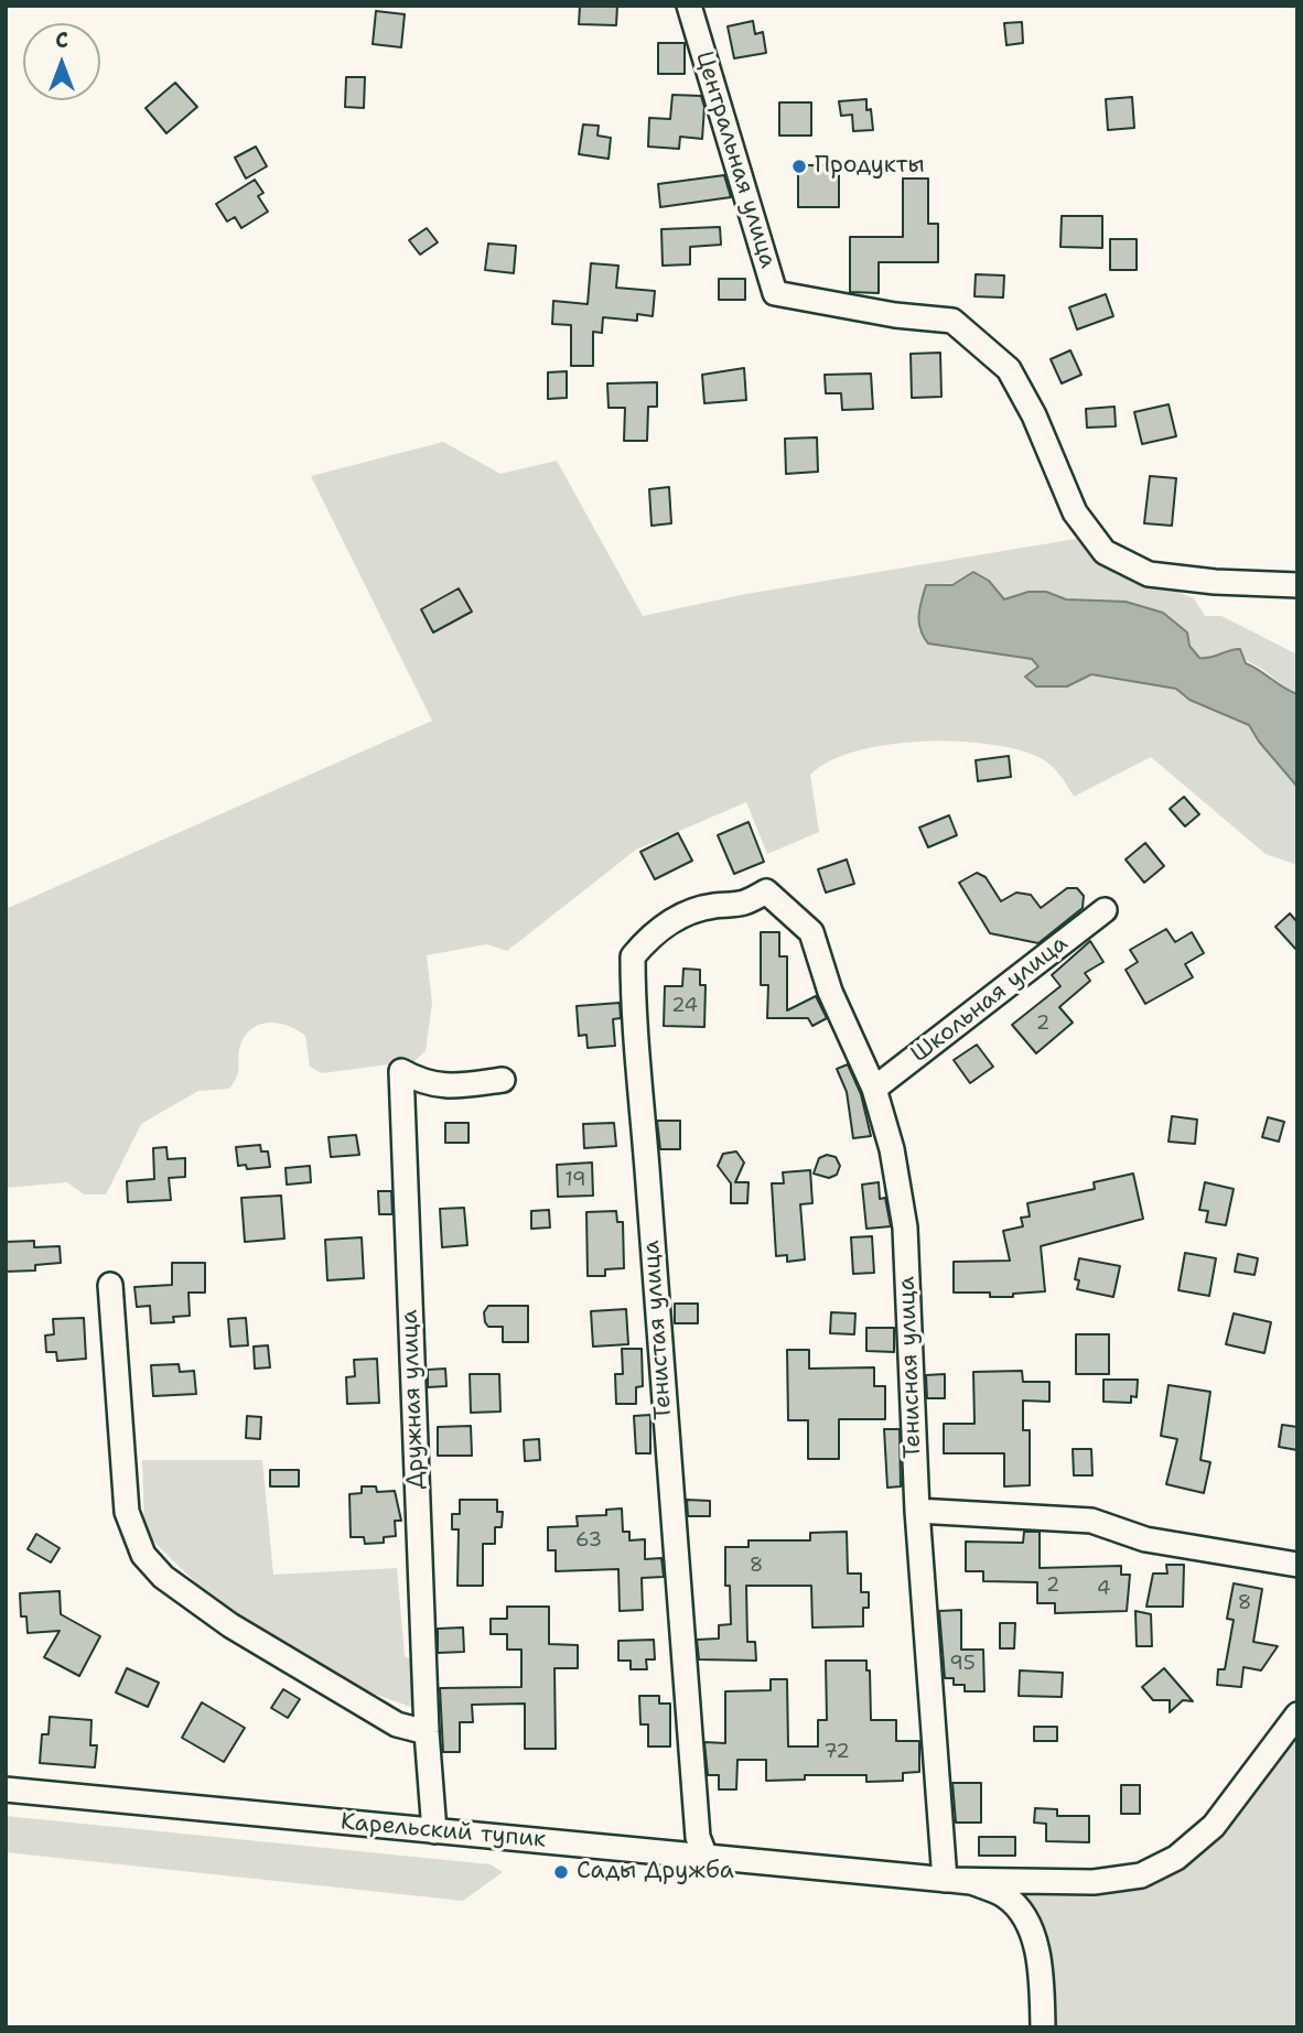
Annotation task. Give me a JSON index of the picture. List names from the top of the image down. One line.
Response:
{"streets":{"street":["Центральная улица","Школьная улица","Тенистая улица","Тенисная улица","Дружная улица","Карельский тупик"]},"crossings":[["Школьная улица","Тенисная улица"],["Тенистая улица","Тенисная улица"],["Тенистая улица","Карельский тупик"],["Тенисная улица","Карельский тупик"],["Дружная улица","Карельский тупик"]],"places":["Продукты","Сады Дружба"],"house_numbers":["24","2","19","63","8","2","4","8","95","72"],"north":"top"}
